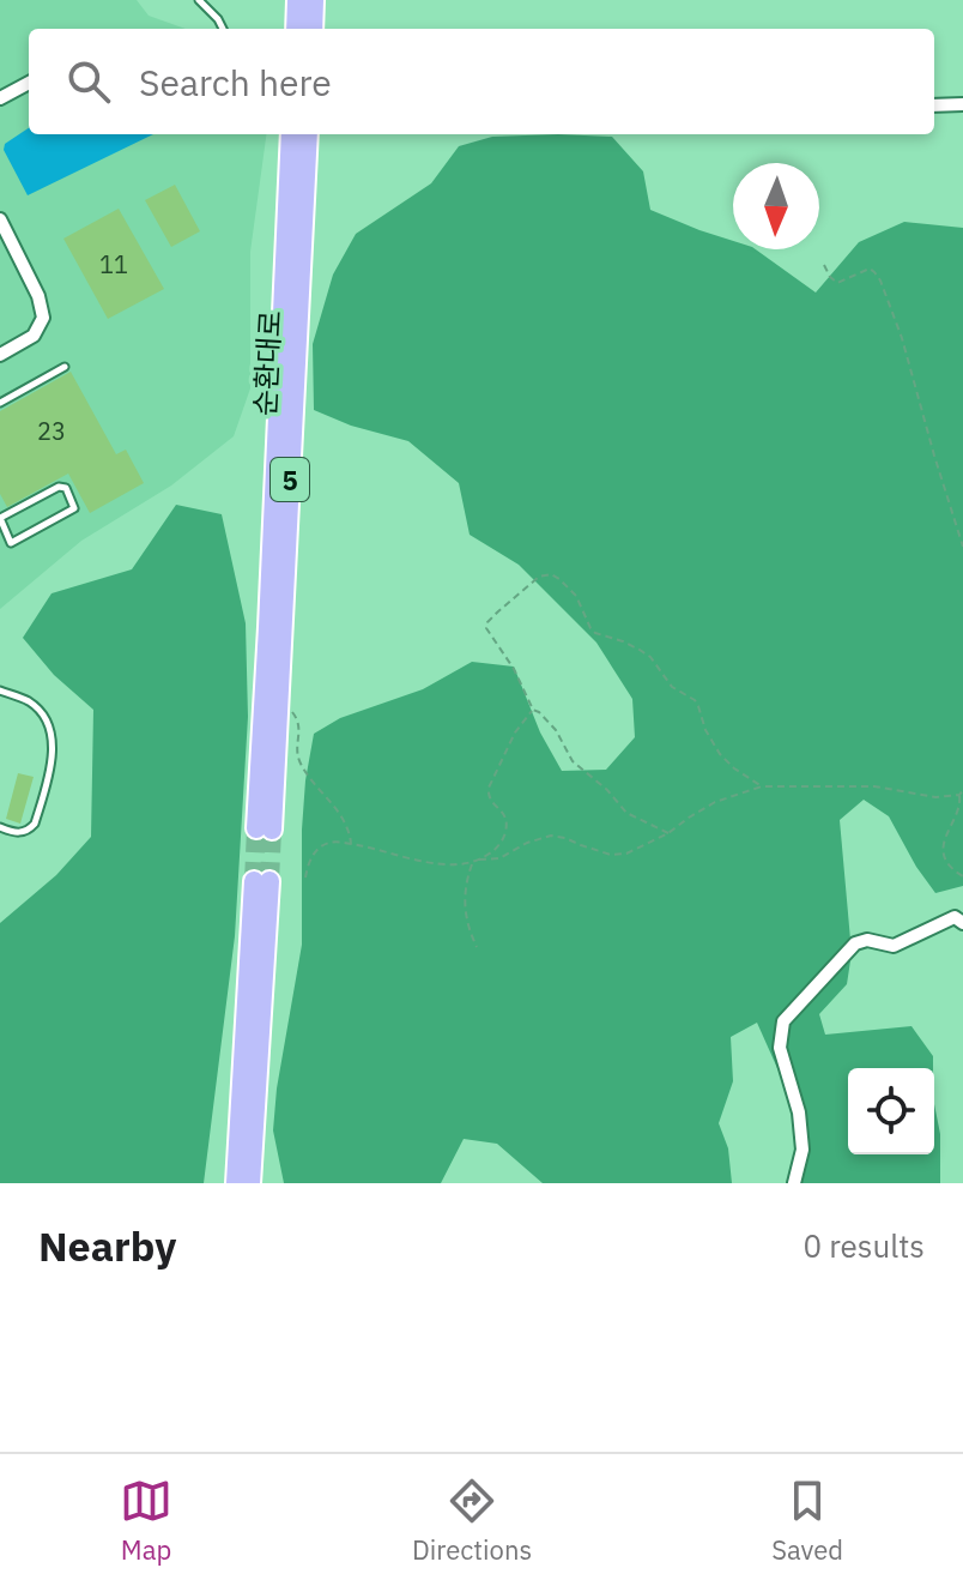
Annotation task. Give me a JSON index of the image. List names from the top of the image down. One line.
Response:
{"streets":{"main road":["순환대로","5"]},"house_numbers":["11","23"],"north":"bottom","page":{"search":"Search here","heading":["Nearby","0 results"],"nav":["Map","Directions","Saved"]}}
